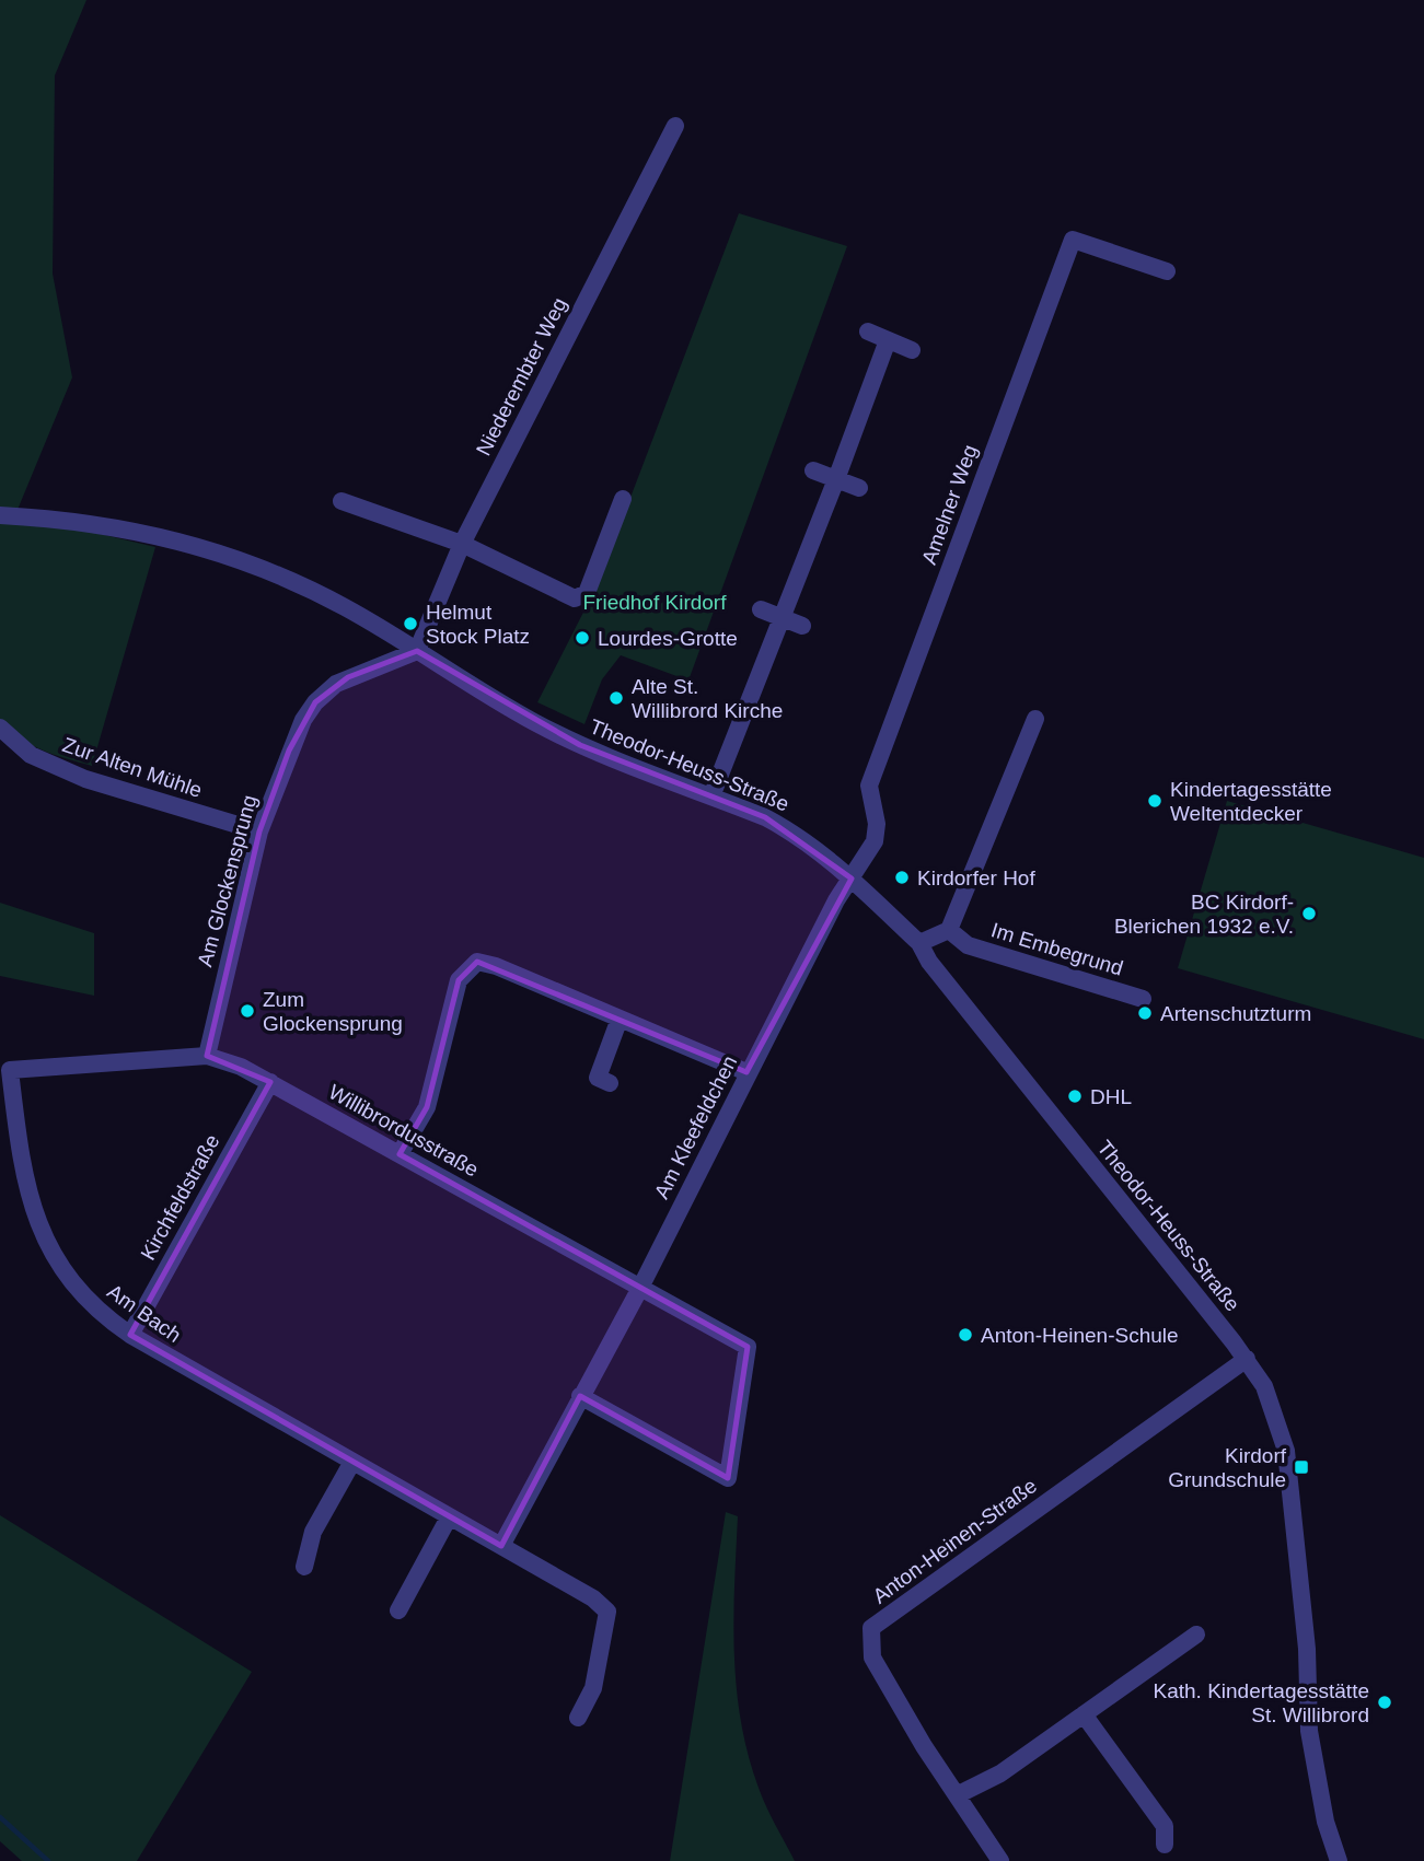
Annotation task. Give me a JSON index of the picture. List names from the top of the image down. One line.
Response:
{"streets":{"street":["Niederembter Weg","Amelner Weg","Theodor-Heuss-Straße","Zur Alten Mühle","Am Glockensprung","Im Embegrund","Am Kleefeldchen","Willibrordusstraße","Kirchfeldstraße","Am Bach","Anton-Heinen-Straße"]},"crossings":[["Niederembter Weg","Theodor-Heuss-Straße"],["Niederembter Weg","Am Glockensprung"],["Amelner Weg","Theodor-Heuss-Straße"],["Amelner Weg","Am Kleefeldchen"],["Theodor-Heuss-Straße","Am Glockensprung"],["Theodor-Heuss-Straße","Am Kleefeldchen"],["Theodor-Heuss-Straße","Anton-Heinen-Straße"],["Zur Alten Mühle","Am Glockensprung"],["Am Glockensprung","Willibrordusstraße"],["Am Kleefeldchen","Willibrordusstraße"],["Am Kleefeldchen","Am Bach"],["Willibrordusstraße","Kirchfeldstraße"],["Willibrordusstraße","Am Bach"],["Kirchfeldstraße","Am Bach"]],"parks":["Friedhof Kirdorf"],"places":{"other":["Helmut Stock Platz","Lourdes-Grotte","Alte St. Willibrord Kirche","Kindertagesstätte Weltentdecker","Kirdorfer Hof","BC Kirdorf- Blerichen 1932 e.V.","Zum Glockensprung","Artenschutzturm","DHL","Anton-Heinen-Schule","Kath. Kindertagesstätte St. Willibrord"],"transit":["Kirdorf Grundschule"]}}
